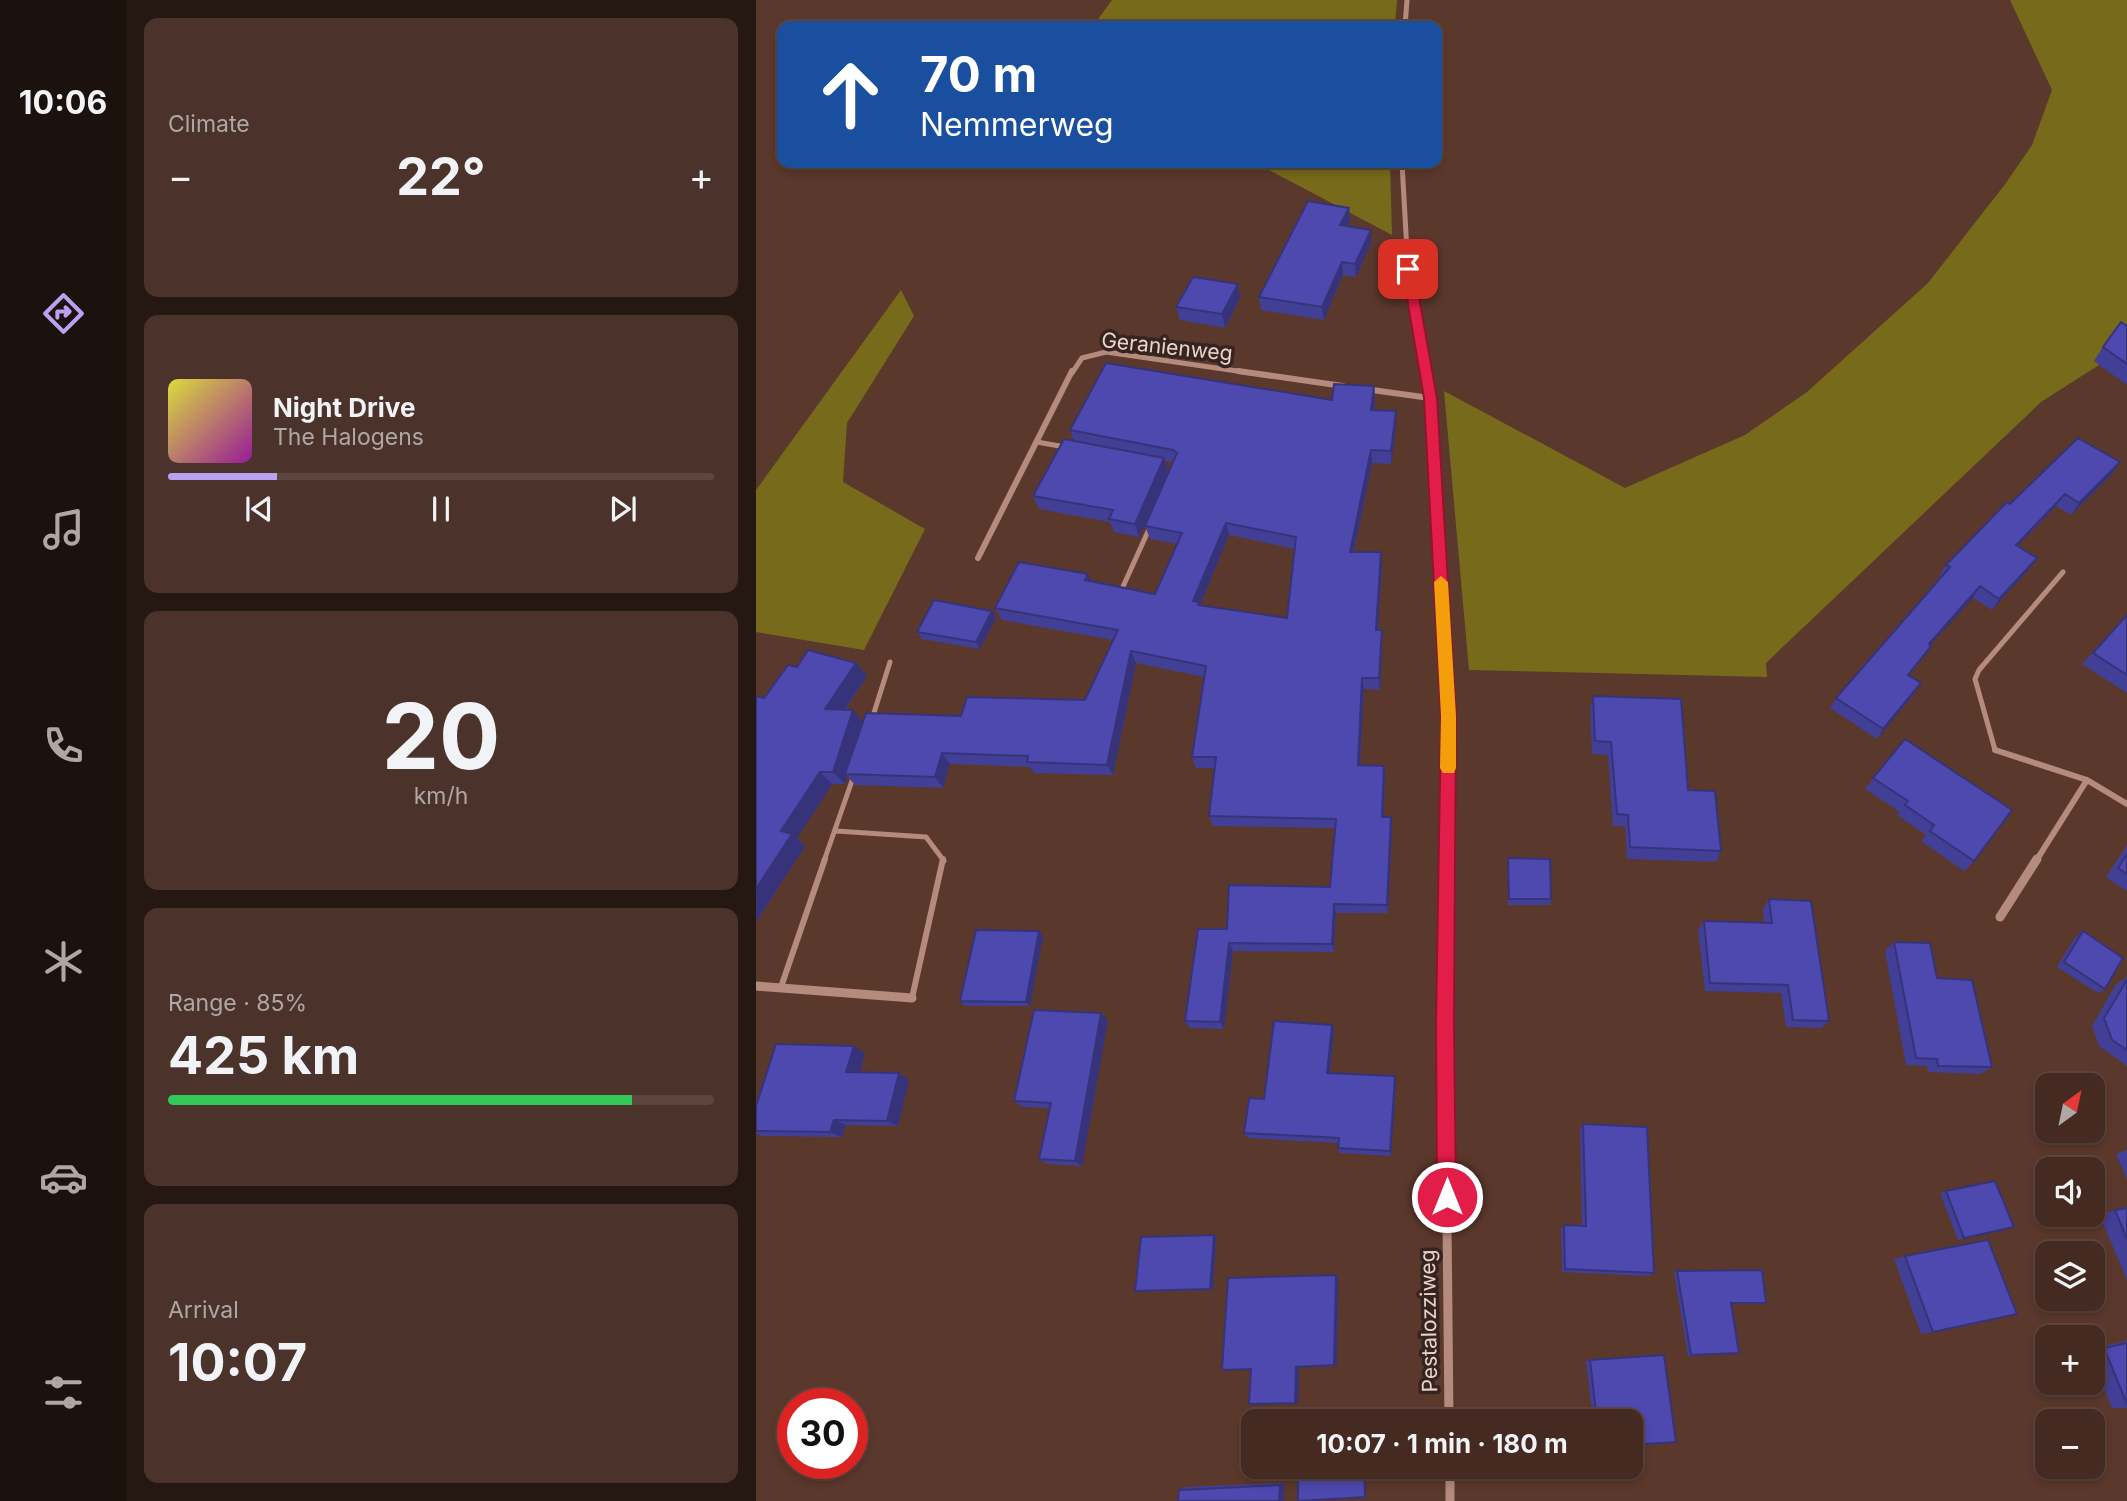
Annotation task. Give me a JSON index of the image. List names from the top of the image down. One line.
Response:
{"streets":{"street":["Geranienweg","Pestalozziweg"]},"north":"top right","page":{"tabs":"10:06","tile":["Climate",["20","km/h"],["Range · 85%","425 km"],["Arrival","10:07"]],"turn":["70 m","Nemmerweg"],"heat":["−","22°","+"],"song":["Night Drive","The Halogens"],"map_buttons":["+","−"],"limit":"30","trip":"10:07 · 1 min · 180 m"}}
